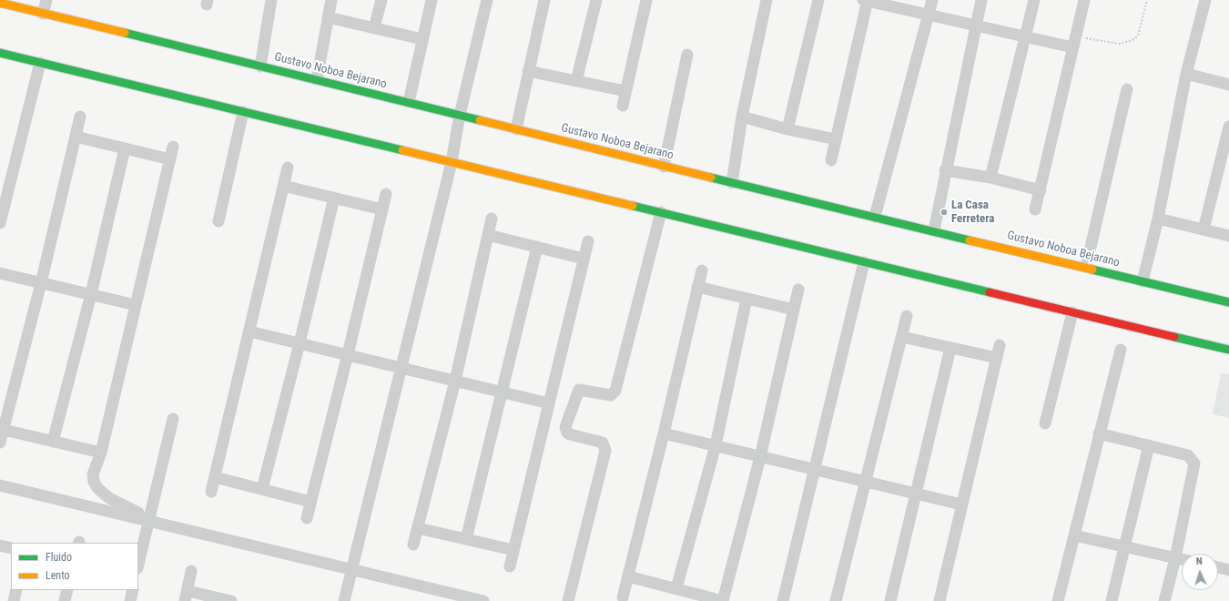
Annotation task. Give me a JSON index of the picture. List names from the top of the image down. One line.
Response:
{"streets":{"street":["Gustavo Noboa Bejarano"]},"places":["La Casa Ferretera"],"legend":["Fluido","Lento"],"north":"top"}
